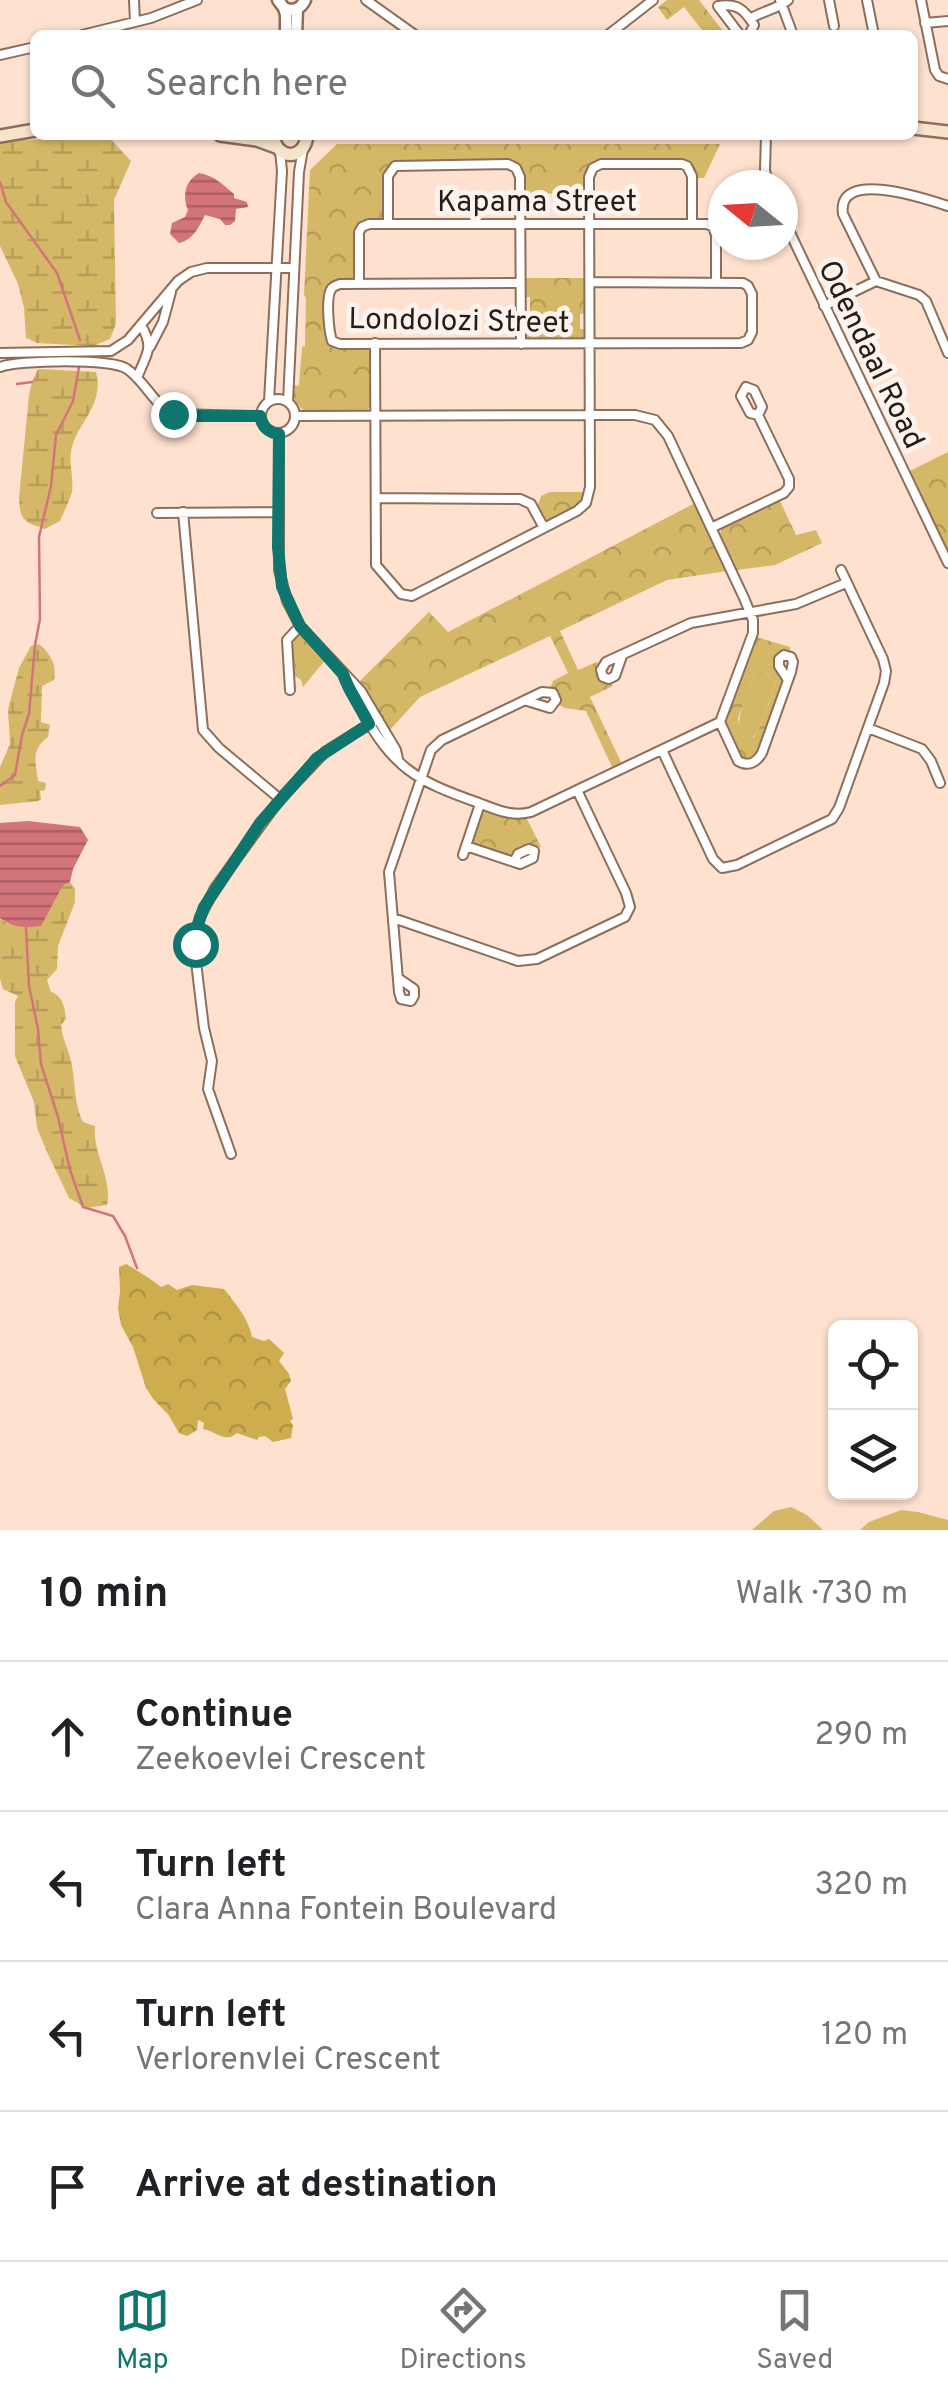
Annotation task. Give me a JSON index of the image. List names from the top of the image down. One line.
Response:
{"streets":{"street":["Kapama Street","Londolozi Street","Odendaal Road"]},"north":"left","page":{"search":"Search here","heading":["10 min","Walk · 730 m"],"list":[["Continue","Zeekoevlei Crescent","290 m"],["Turn left","Clara Anna Fontein Boulevard","320 m"],["Turn left","Verlorenvlei Crescent","120 m"],"Arrive at destination"],"nav":["Map","Directions","Saved"]}}
